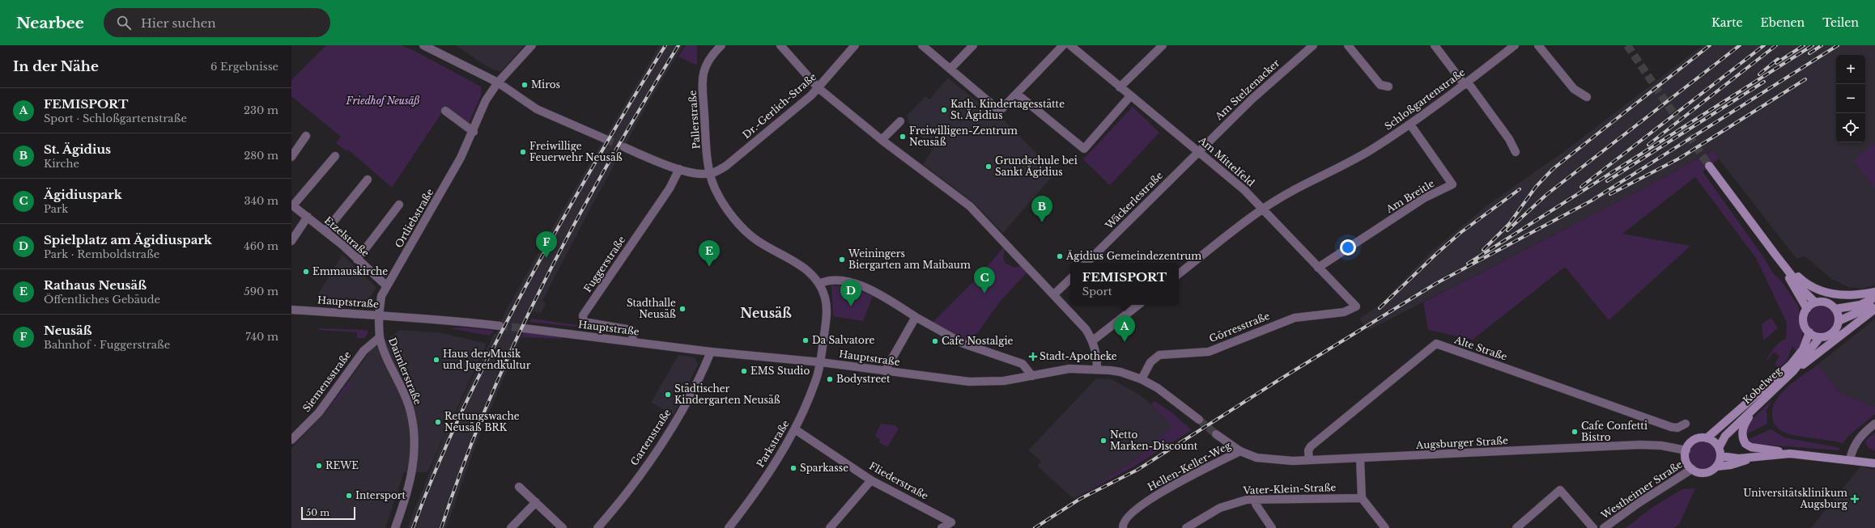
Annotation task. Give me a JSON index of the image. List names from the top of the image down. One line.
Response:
{"streets":{"main road":["Kobelweg"],"street":["Am Stelzenacker","Schloßgartenstraße","Dr.-Gerlich-Straße","Pallerstraße","Am Mittelfeld","Am Breitle","Wäckerlestraße","Ortliebstraße","Etzelstraße","Fuggerstraße","Hauptstraße","Görresstraße","Alte Straße","Daimlerstraße","Siemensstraße","Gartenstraße","Augsburger Straße","Parkstraße","Hellen-Keller-Weg","Fliederstraße","Vater-Klein-Straße","Westheimer Straße"]},"crossings":[["Am Stelzenacker","Am Mittelfeld"],["Am Stelzenacker","Wäckerlestraße"],["Schloßgartenstraße","Am Mittelfeld"],["Schloßgartenstraße","Am Breitle"],["Dr.-Gerlich-Straße","Pallerstraße"],["Pallerstraße","Parkstraße"],["Am Mittelfeld","Am Breitle"],["Am Mittelfeld","Wäckerlestraße"],["Am Mittelfeld","Görresstraße"],["Ortliebstraße","Etzelstraße"],["Ortliebstraße","Hauptstraße"],["Ortliebstraße","Daimlerstraße"],["Fuggerstraße","Hauptstraße"],["Hauptstraße","Görresstraße"],["Hauptstraße","Daimlerstraße"],["Hauptstraße","Gartenstraße"],["Hauptstraße","Parkstraße"],["Alte Straße","Augsburger Straße"],["Daimlerstraße","Siemensstraße"],["Kobelweg","Augsburger Straße"],["Kobelweg","Westheimer Straße"],["Augsburger Straße","Hellen-Keller-Weg"],["Augsburger Straße","Westheimer Straße"],["Parkstraße","Fliederstraße"]],"districts":["Neusäß"],"parks":["Friedhof Neusäß"],"places":{"other":["Miros","Kath. Kindertagesstätte St. Ägidius","Freiwilligen-Zentrum Neusäß","Freiwillige Feuerwehr Neusäß","Grundschule bei Sankt Ägidius","Ägidius Gemeindezentrum","Weiningers Biergarten am Maibaum","Emmauskirche","Stadthalle Neusäß","Da Salvatore","Cafe Nostalgie","Haus der Musik und Jugendkultur","EMS Studio","Bodystreet","Städtischer Kindergarten Neusäß","Rettungswache Neusäß BRK","Cafe Confetti Bistro","Netto Marken-Discount","REWE","Sparkasse","Intersport"],"health":["Stadt-Apotheke","Universitätsklinikum Augsburg"]},"scale_bar":"50 m","page":{"header":"Nearbee","search":"Hier suchen","nav":["Karte","Ebenen","Teilen"],"heading":["In der Nähe","6 Ergebnisse"],"map_buttons":["+","−"],"list":[{"mark":"A","name":"FEMISPORT","note":"Sport · Schloßgartenstraße","value":"230 m"},{"mark":"B","name":"St. Ägidius","note":"Kirche","value":"280 m"},{"mark":"C","name":"Ägidiuspark","note":"Park","value":"340 m"},{"mark":"D","name":"Spielplatz am Ägidiuspark","note":"Park · Remboldstraße","value":"460 m"},{"mark":"E","name":"Rathaus Neusäß","note":"Öffentliches Gebäude","value":"590 m"},{"mark":"F","name":"Neusäß","note":"Bahnhof · Fuggerstraße","value":"740 m"}],"pins":["B","F","E","C","D","A"],"popup":["FEMISPORT","Sport"],"scale":"50 m"}}
